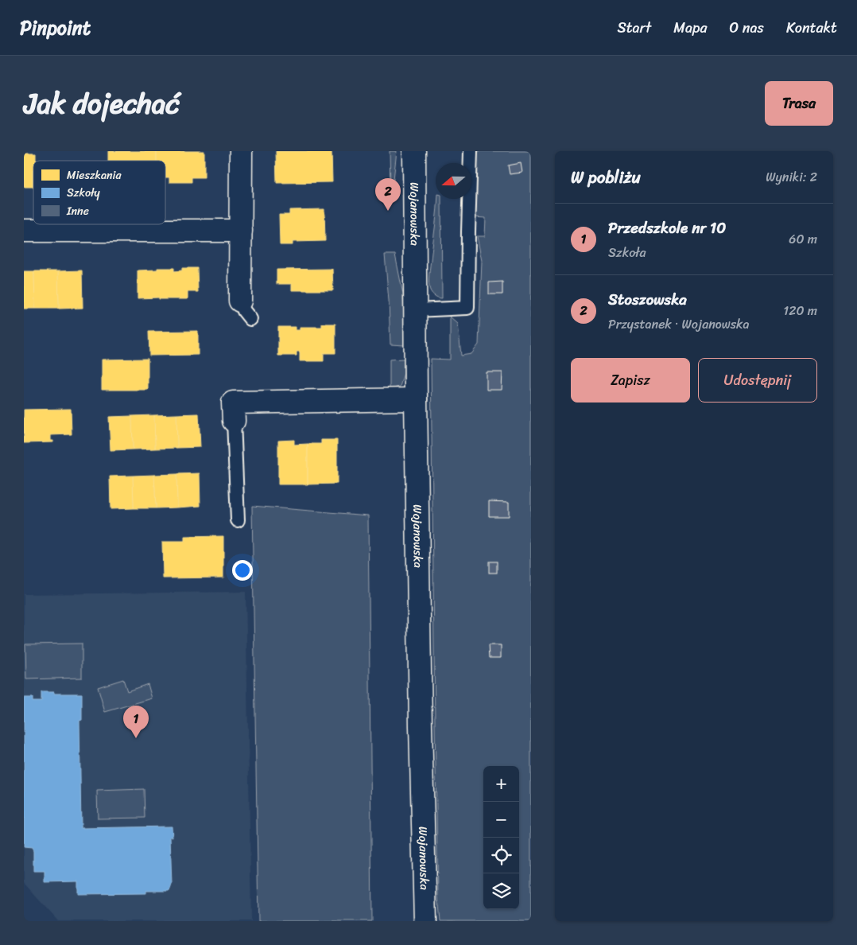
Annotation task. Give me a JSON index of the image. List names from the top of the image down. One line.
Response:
{"streets":{"street":["Wojanowska"]},"legend":["Mieszkania","Szkoły","Inne"],"north":"left","page":{"header":"Pinpoint","nav":["Start","Mapa","O nas","Kontakt"],"title":"Jak dojechać","buttons":["Trasa",["Zapisz","Udostępnij"]],"heading":["W pobliżu","Wyniki: 2"],"pins":["2","1"],"list":[{"mark":"1","name":"Przedszkole nr 10","note":"Szkoła","value":"60 m"},{"mark":"2","name":"Stoszowska","note":"Przystanek · Wojanowska","value":"120 m"}],"map_buttons":["+","−"]}}
